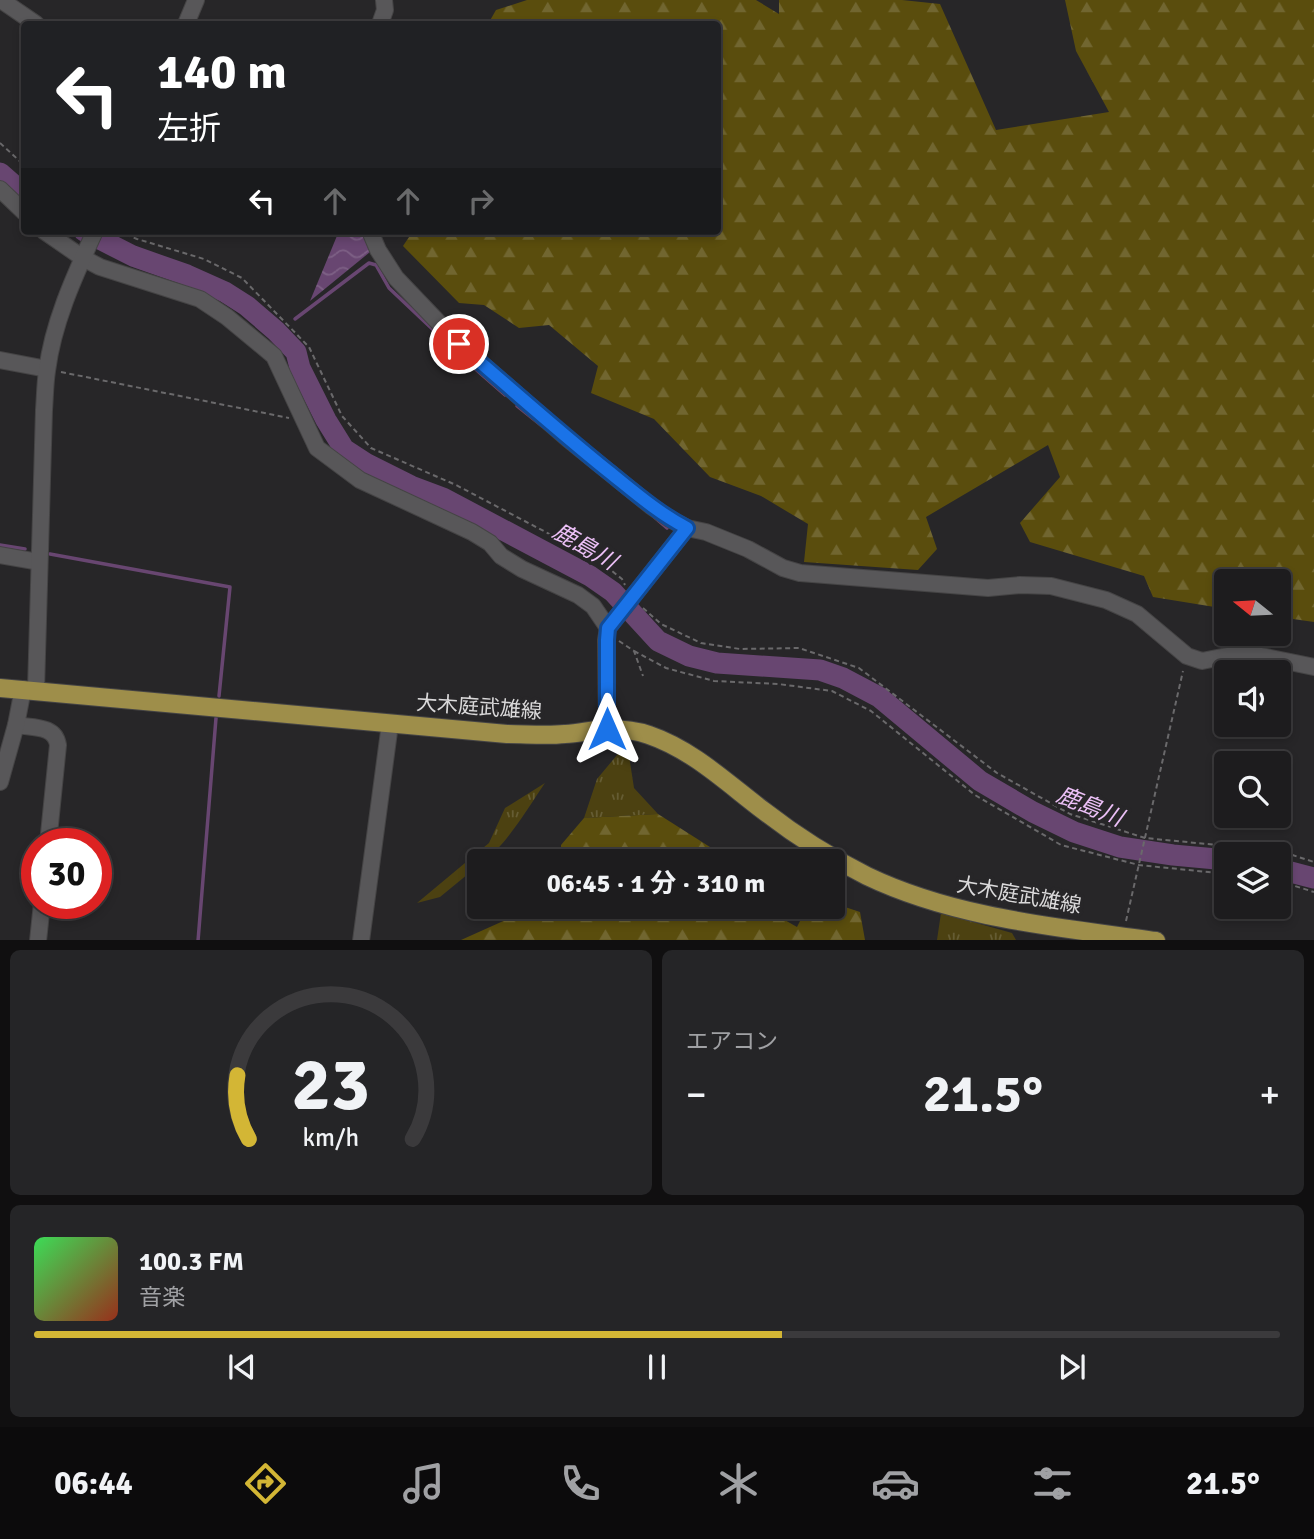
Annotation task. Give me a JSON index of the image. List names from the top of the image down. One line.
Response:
{"streets":{"main road":["大木庭武雄線"]},"water":["鹿島川"],"north":"left","page":{"turn":["140 m","左折"],"limit":"30","trip":"06:45 · 1 分 · 310 m","tile":"エアコン","heat":["−","21.5°","+"],"song":["100.3 FM","音楽"],"tabs":["06:44","21.5°"],"gauge":["23","km/h"]}}
